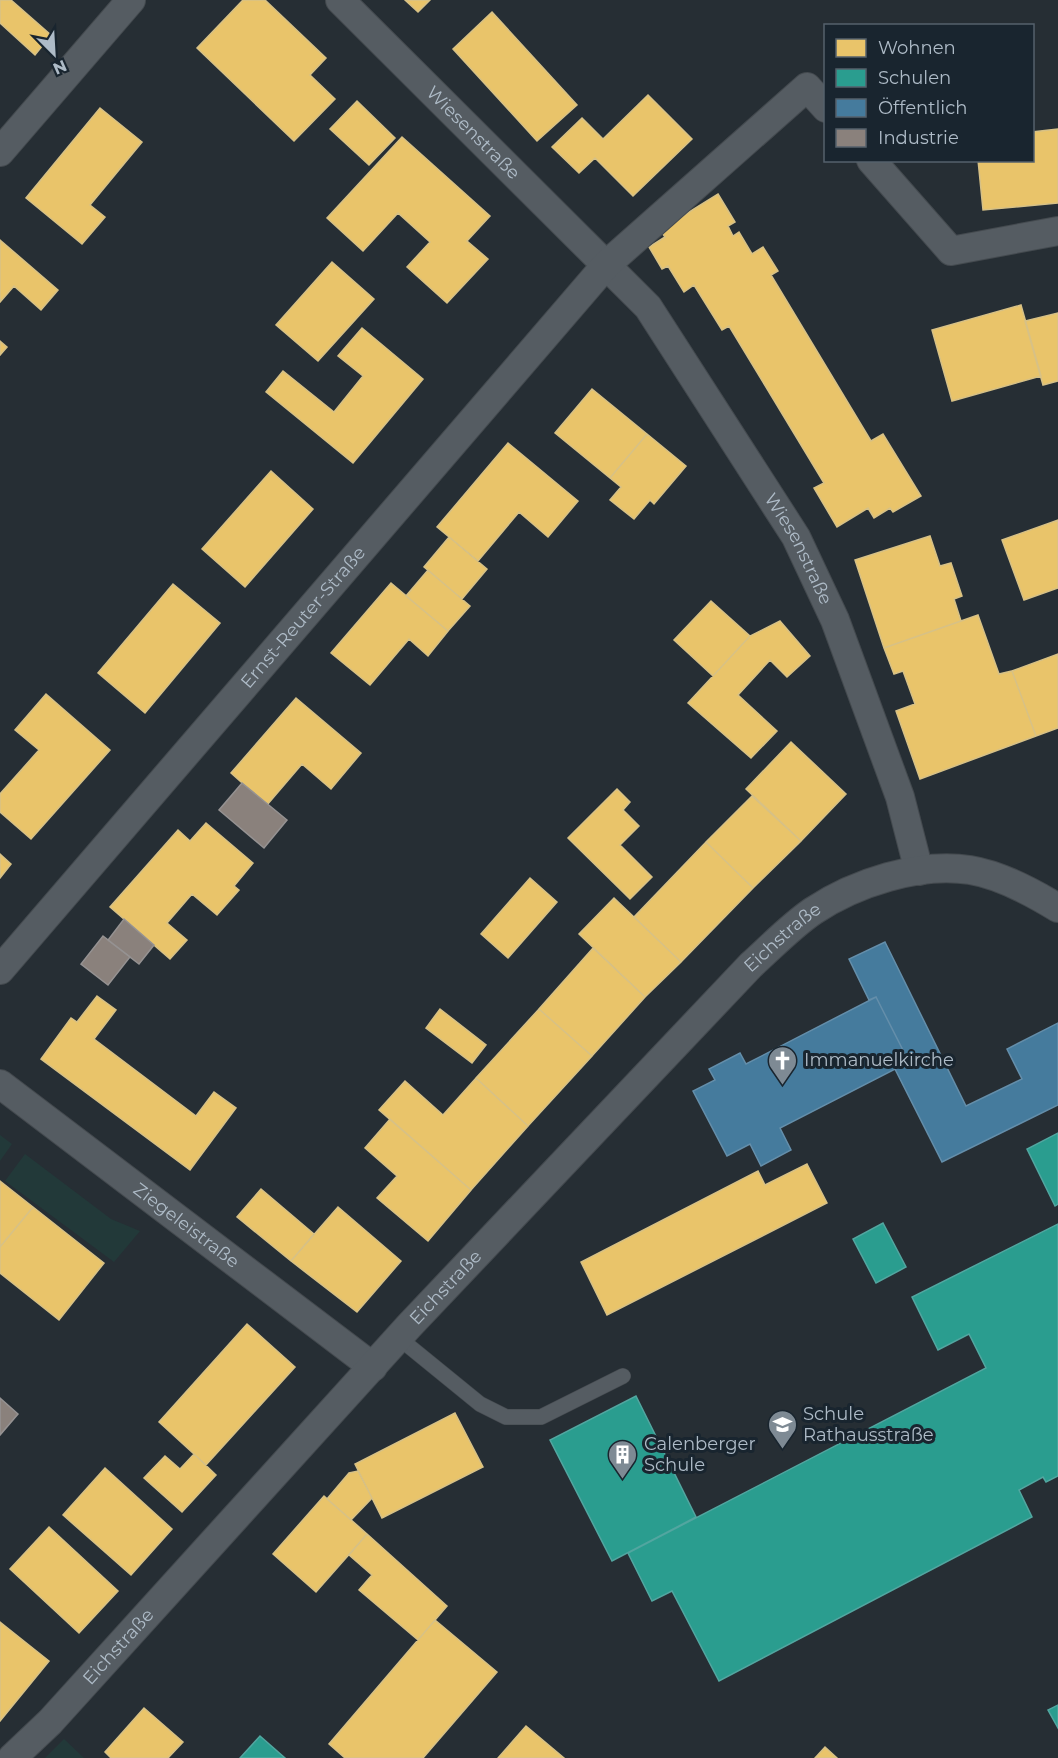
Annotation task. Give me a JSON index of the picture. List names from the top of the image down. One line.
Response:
{"streets":{"street":["Wiesenstraße","Ernst-Reuter-Straße","Eichstraße","Ziegeleistraße"]},"crossings":[["Wiesenstraße","Ernst-Reuter-Straße"],["Wiesenstraße","Eichstraße"],["Eichstraße","Ziegeleistraße"]],"places":{"church":["Immanuelkirche"],"school or university":["Schule Rathausstraße"],"building":["Calenberger Schule"]},"legend":["Wohnen","Schulen","Öffentlich","Industrie"],"north":"bottom right"}
